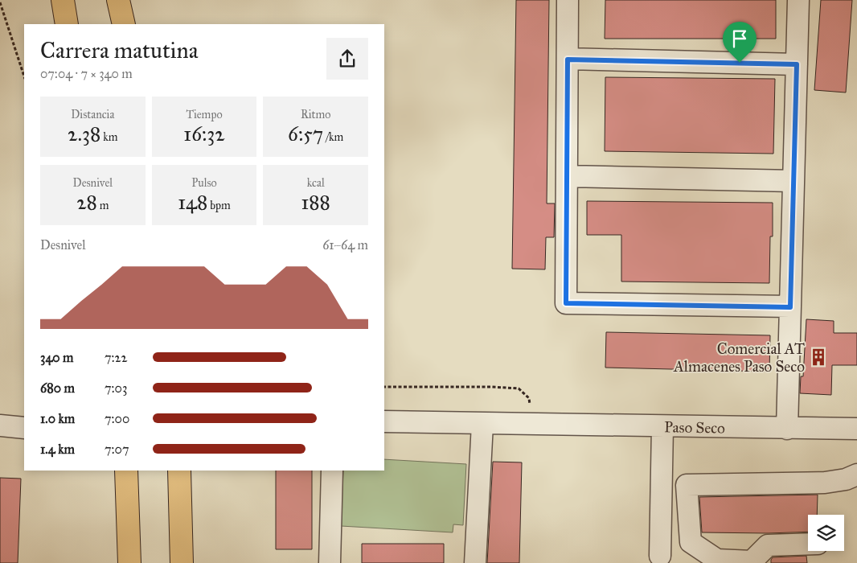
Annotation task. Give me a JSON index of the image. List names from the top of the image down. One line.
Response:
{"streets":{"street":["Paso Seco"]},"places":{"building":["Comercial AT Almacenes Paso Seco"]},"page":{"heading":["Carrera matutina","07:04 · 7 × 340 m"],"stats":[["Distancia","2.38 km"],["Tiempo","16:32"],["Ritmo","6:57 /km"],["Desnivel","28 m"],["Pulso","148 bpm"],["kcal","188"]],"chart":["Desnivel","61–64 m"],"list":[{"name":"340 m","note":"7:22"},{"name":"680 m","note":"7:03"},{"name":"1.0 km","note":"7:00"},{"name":"1.4 km","note":"7:07"}]}}
